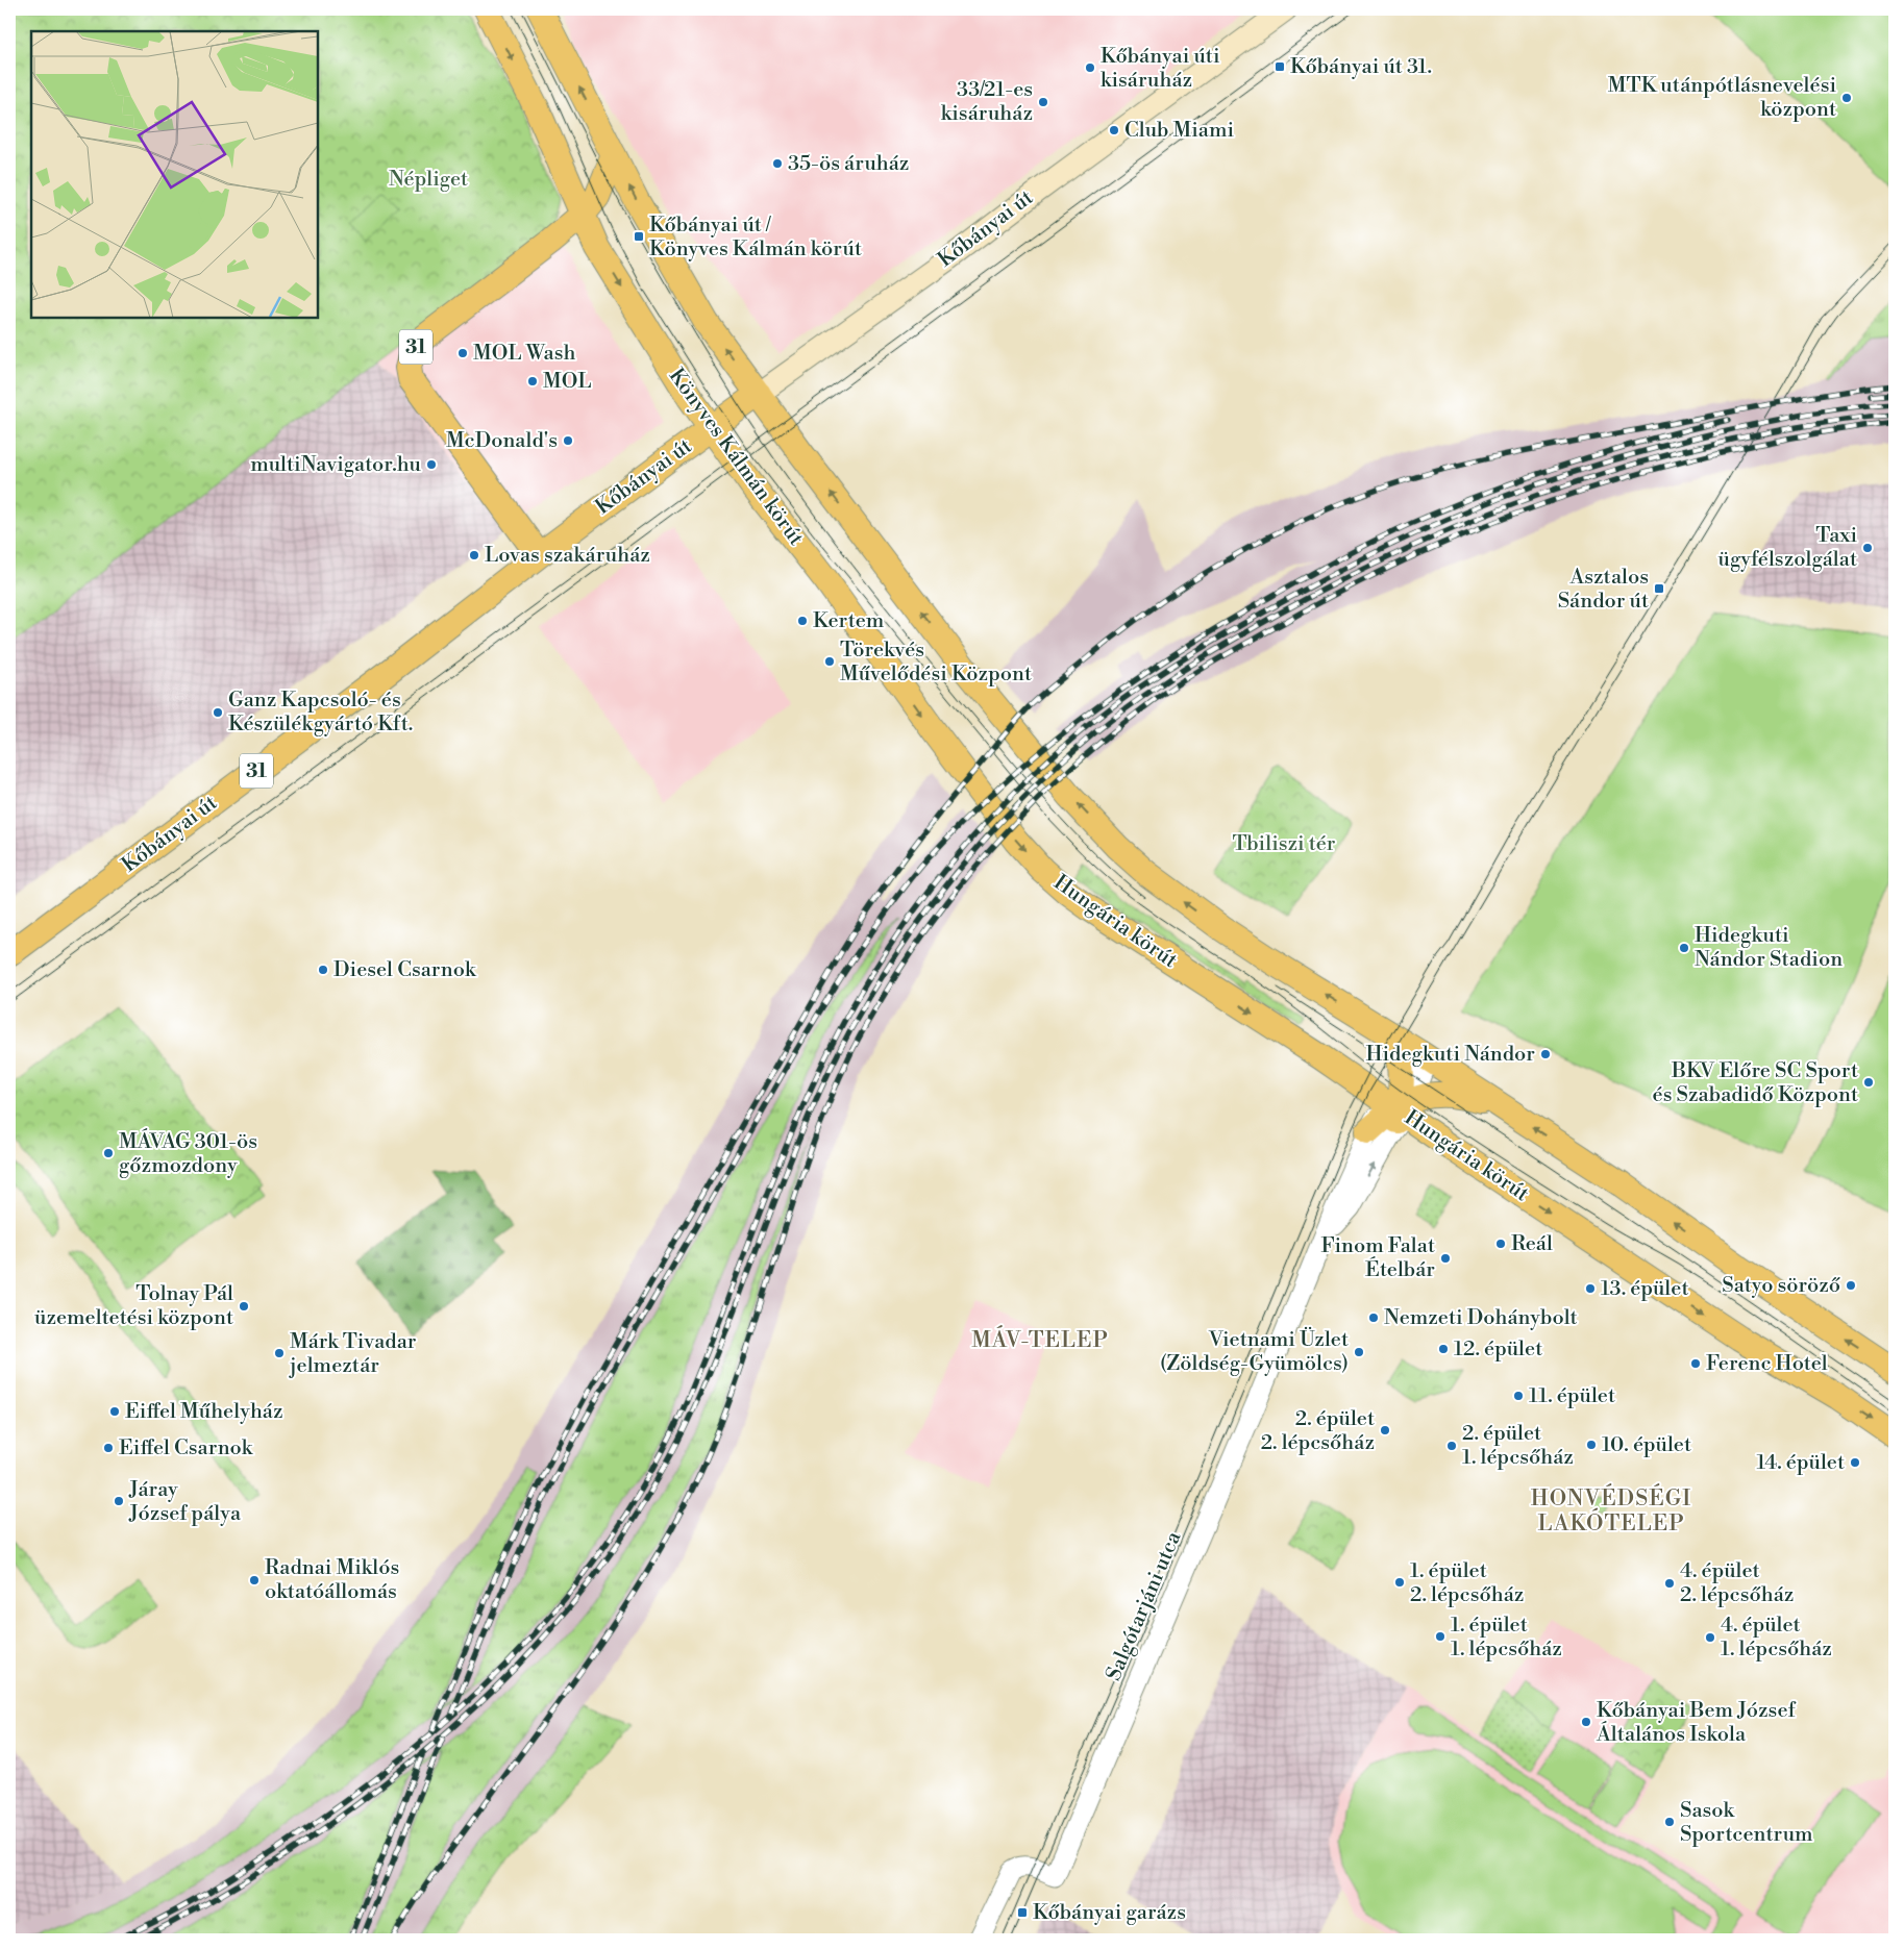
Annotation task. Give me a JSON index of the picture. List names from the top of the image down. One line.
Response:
{"streets":{"main road":["Kőbányai út","31","Könyves Kálmán körút","Hungária körút"],"street":["Salgótarjáni utca"]},"crossings":[["Kőbányai út","31"],["Kőbányai út","Könyves Kálmán körút"],["31","Könyves Kálmán körút"],["Könyves Kálmán körút","Hungária körút"],["Hungária körút","Salgótarjáni utca"]],"districts":["MÁV-TELEP","HONVÉDSÉGI LAKÓTELEP"],"parks":["Népliget","Tbiliszi tér"],"places":{"transit":["Kőbányai út 31.","Kőbányai út / Könyves Kálmán körút","Asztalos Sándor út","Kőbányai garázs"],"other":["Kőbányai úti kisáruház","MTK utánpótlásnevelési központ","33/21-es kisáruház","Club Miami","35-ös áruház","MOL Wash","MOL","McDonald's","multiNavigator.hu","Taxi ügyfélszolgálat","Lovas szakáruház","Kertem","Törekvés Művelődési Központ","Ganz Kapcsoló- és Készülékgyártó Kft.","Hidegkuti Nándor Stadion","Diesel Csarnok","Hidegkuti Nándor","BKV Előre SC Sport és Szabadidő Központ","MÁVAG 301-ös gőzmozdony","Reál","Finom Falat Ételbár","Satyo söröző","13. épület","Tolnay Pál üzemeltetési központ","Nemzeti Dohánybolt","12. épület","Vietnami Üzlet (Zöldség-Gyümölcs)","Márk Tivadar jelmeztár","Ferenc Hotel","11. épület","Eiffel Műhelyház","2. épület 2. lépcsőház","10. épület","2. épület 1. lépcsőház","Eiffel Csarnok","14. épület","Járay József pálya","Radnai Miklós oktatóállomás","1. épület 2. lépcsőház","4. épület 2. lépcsőház","1. épület 1. lépcsőház","4. épület 1. lépcsőház","Kőbányai Bem József Általános Iskola","Sasok Sportcentrum"]}}
